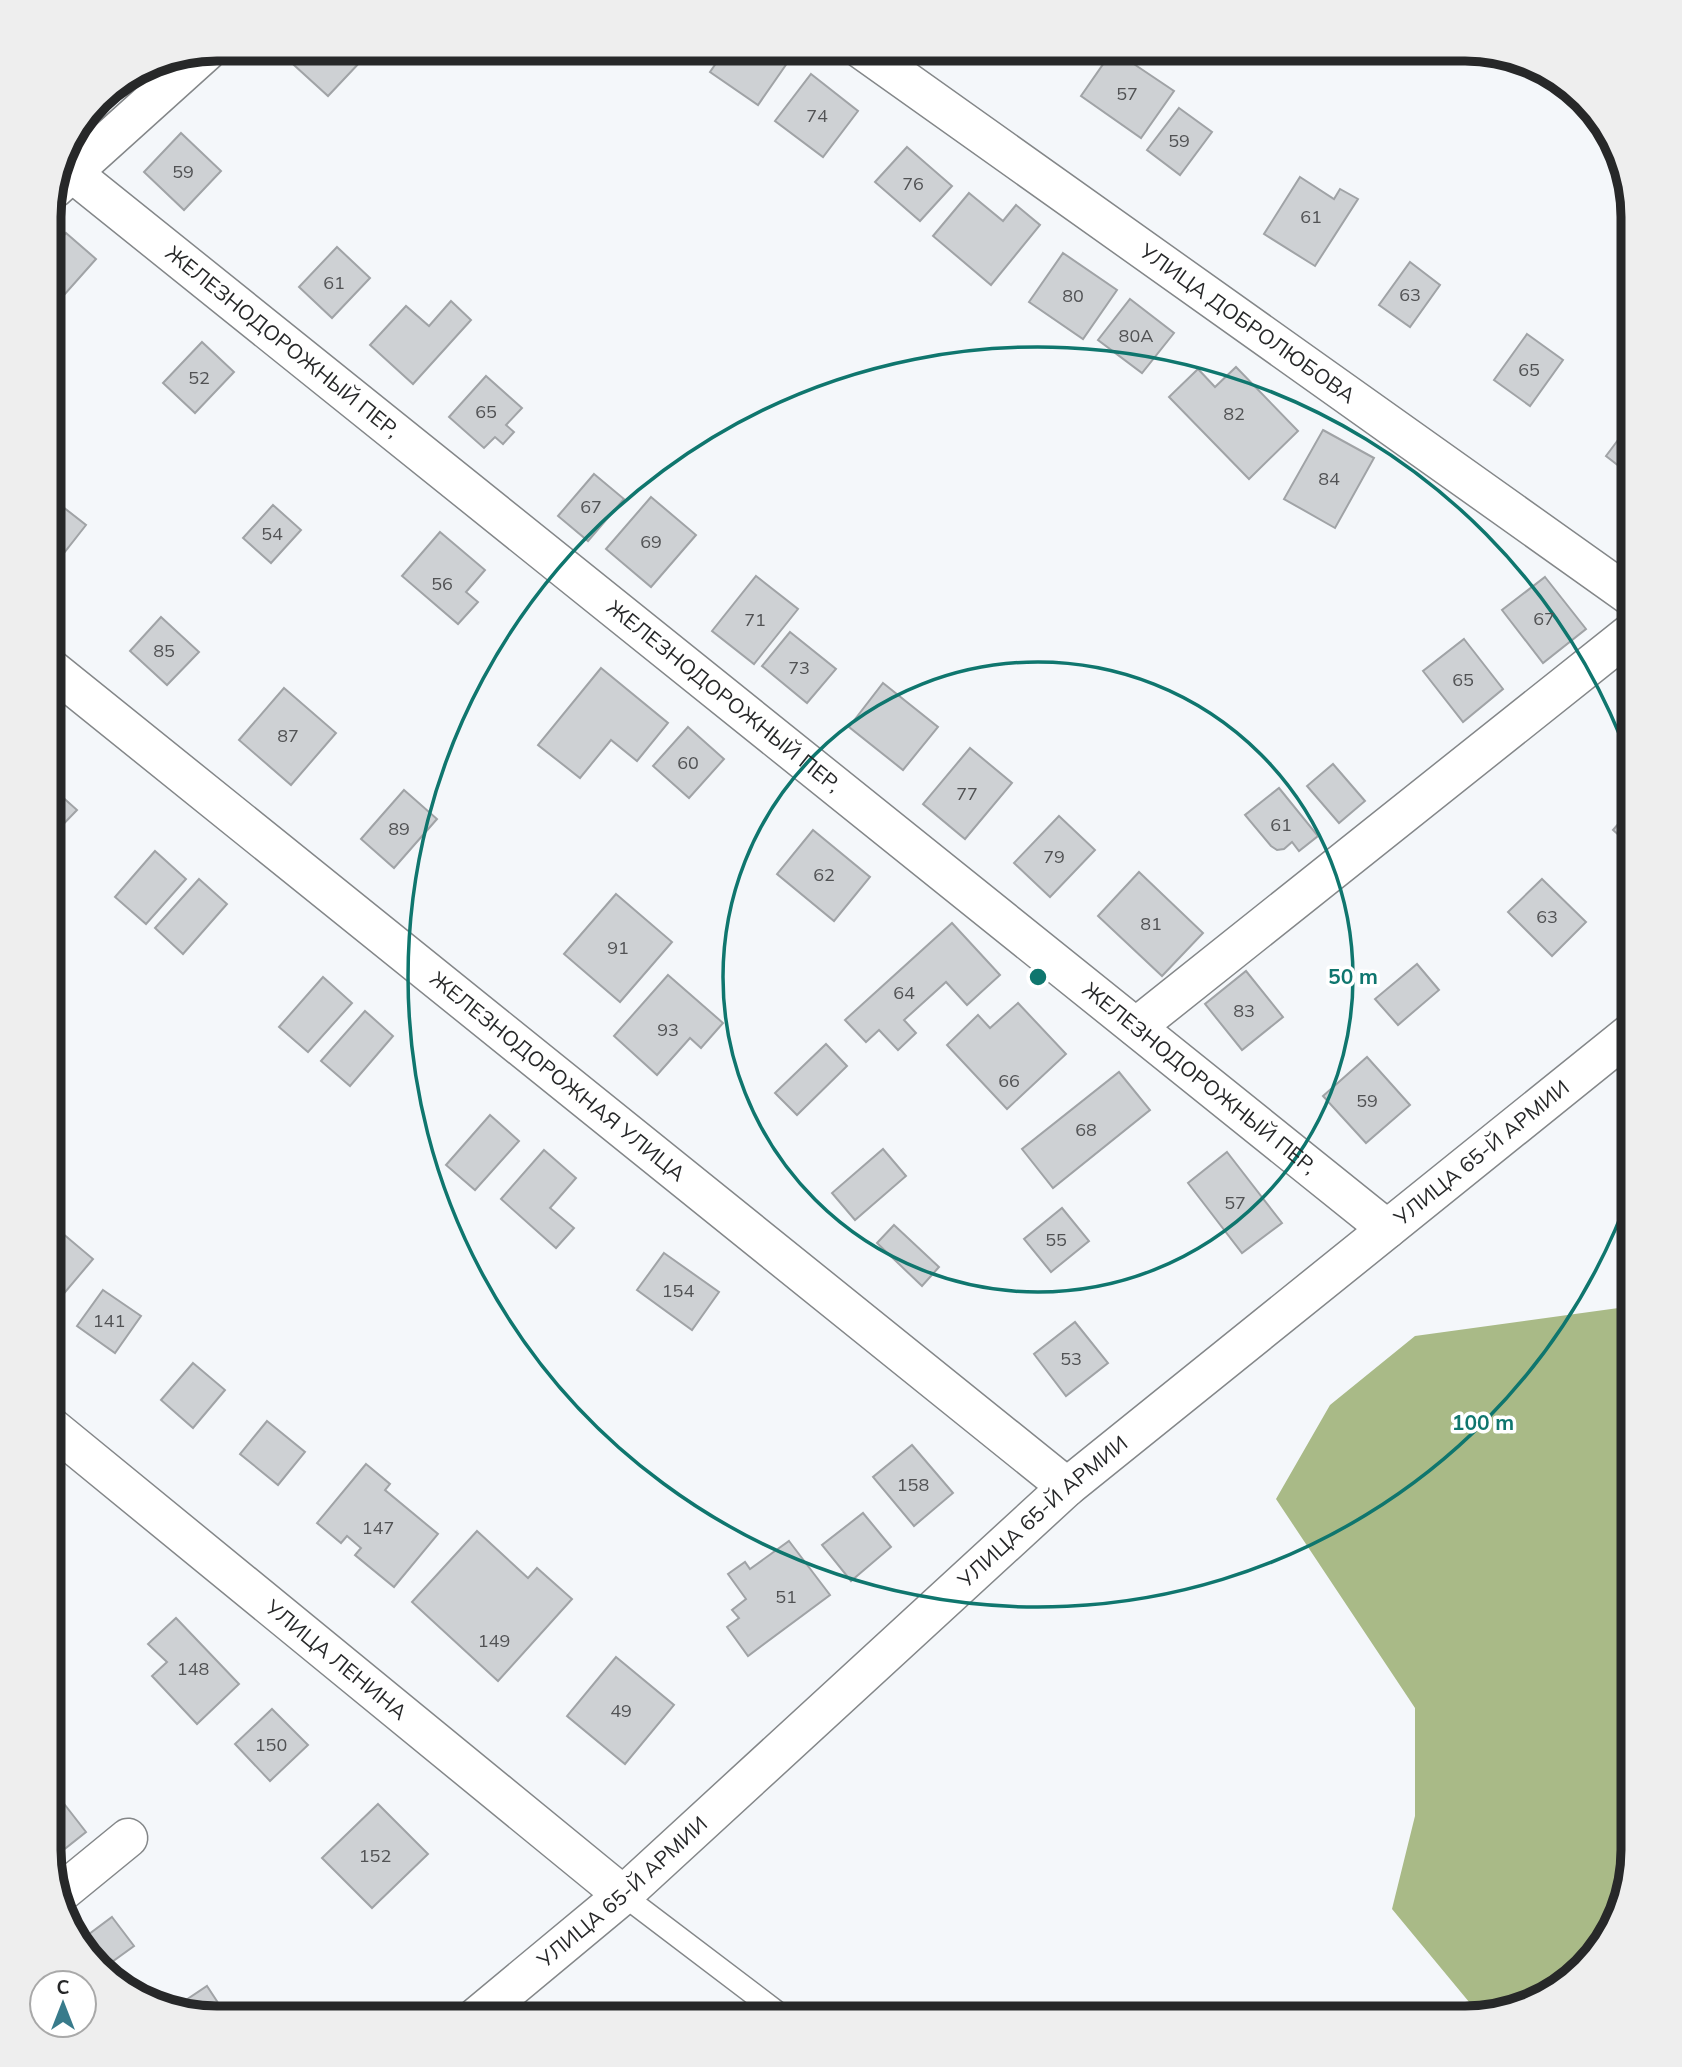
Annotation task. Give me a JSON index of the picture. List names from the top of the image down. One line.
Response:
{"streets":{"street":["УЛИЦА ДОБРОЛЮБОВА","ЖЕЛЕЗНОДОРОЖНЫЙ ПЕР,","ЖЕЛЕЗНОДОРОЖНАЯ УЛИЦА","УЛИЦА 65-Й АРМИИ","УЛИЦА ЛЕНИНА"]},"crossings":[["ЖЕЛЕЗНОДОРОЖНЫЙ ПЕР,","УЛИЦА 65-Й АРМИИ"],["ЖЕЛЕЗНОДОРОЖНАЯ УЛИЦА","УЛИЦА 65-Й АРМИИ"],["УЛИЦА 65-Й АРМИИ","УЛИЦА ЛЕНИНА"]],"house_numbers":["57","74","59","59","76","61","61","63","80","80А","65","52","65","82","84","67","54","69","56","67","71","85","73","65","87","60","77","61","89","79","62","63","81","91","64","83","93","66","59","68","57","55","154","141","53","158","147","51","149","148","49","150","152"],"north":"top","rings":["50 m","100 m"]}
